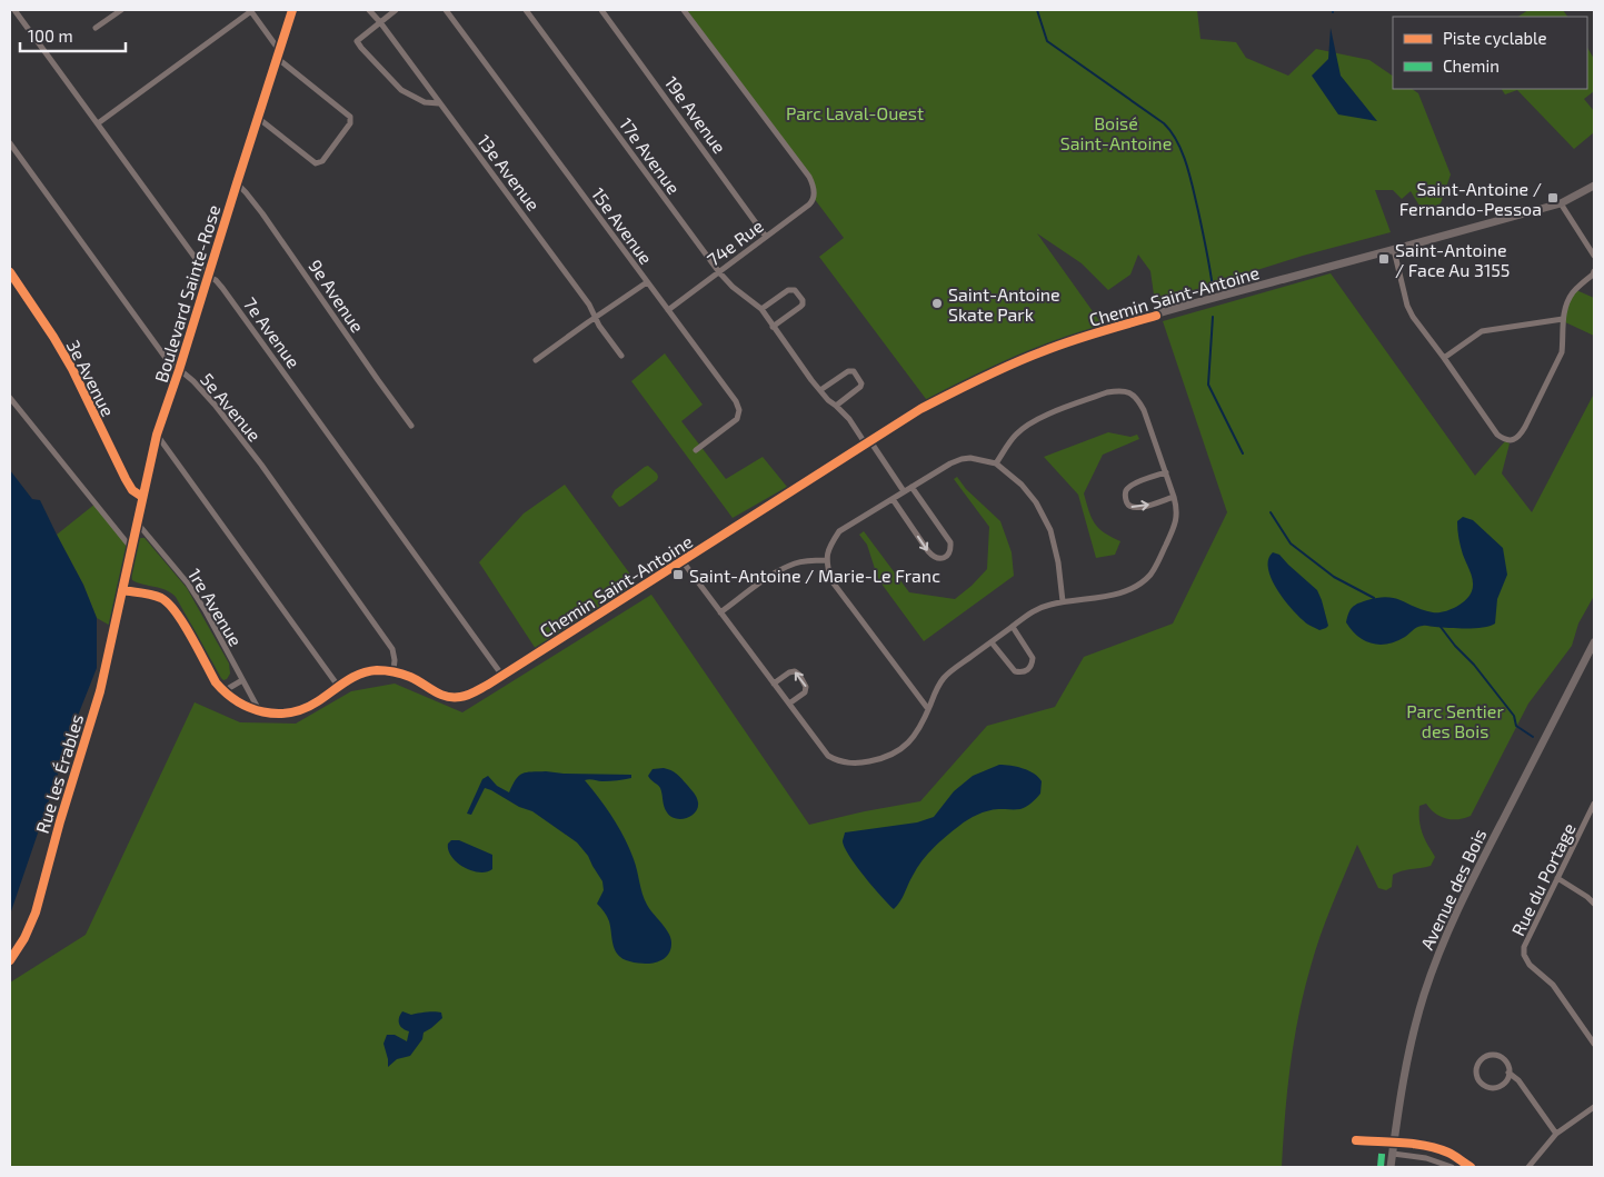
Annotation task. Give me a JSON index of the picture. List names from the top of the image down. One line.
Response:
{"streets":{"street":["19e Avenue","17e Avenue","13e Avenue","15e Avenue","74e Rue","Boulevard Sainte-Rose","9e Avenue","Chemin Saint-Antoine","7e Avenue","3e Avenue","5e Avenue","1re Avenue","Rue les Érables","Rue du Portage","Avenue des Bois"]},"crossings":[["19e Avenue","74e Rue"],["17e Avenue","74e Rue"],["17e Avenue","Chemin Saint-Antoine"],["15e Avenue","74e Rue"],["Boulevard Sainte-Rose","9e Avenue"],["Boulevard Sainte-Rose","Chemin Saint-Antoine"],["Boulevard Sainte-Rose","7e Avenue"],["Boulevard Sainte-Rose","3e Avenue"],["Boulevard Sainte-Rose","5e Avenue"],["Boulevard Sainte-Rose","1re Avenue"],["Boulevard Sainte-Rose","Rue les Érables"],["Chemin Saint-Antoine","7e Avenue"],["Chemin Saint-Antoine","5e Avenue"],["Chemin Saint-Antoine","1re Avenue"],["Chemin Saint-Antoine","Rue les Érables"]],"parks":["Parc Laval-Ouest","Boisé Saint-Antoine","Parc Sentier des Bois"],"places":{"transit":["Saint-Antoine / Fernando-Pessoa","Saint-Antoine / Face Au 3155","Saint-Antoine / Marie-Le Franc"],"other":["Saint-Antoine Skate Park"]},"legend":["Piste cyclable","Chemin"],"scale_bar":"100 m"}
